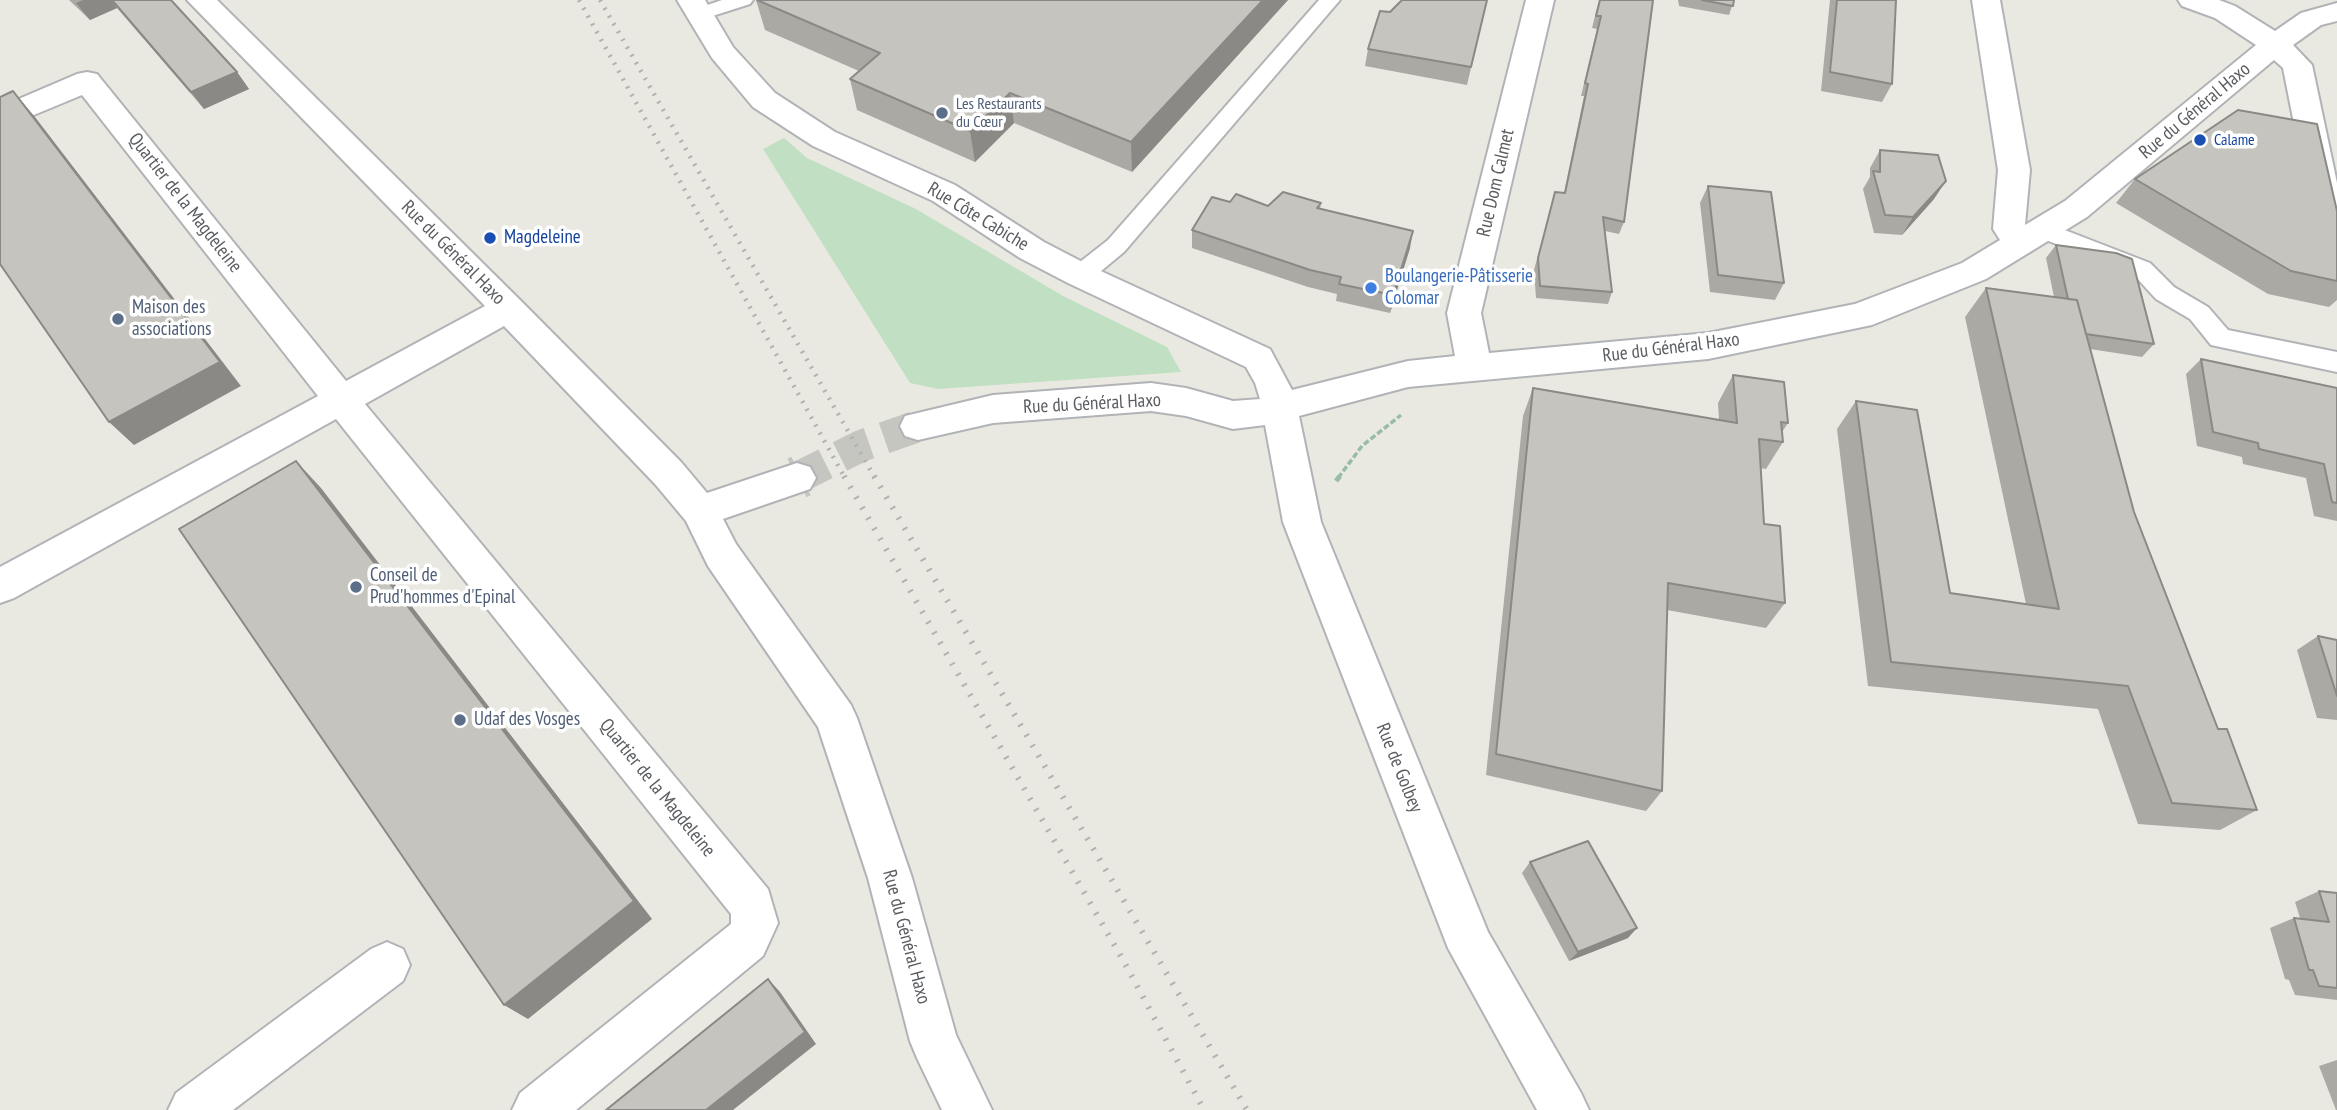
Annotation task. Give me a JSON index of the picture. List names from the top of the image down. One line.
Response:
{"streets":{"street":["Rue du Général Haxo","Rue Dom Calmet","Quartier de la Magdeleine","Rue Côte Cabiche","Rue de Golbey"]},"crossings":[["Rue du Général Haxo","Rue Dom Calmet"],["Rue du Général Haxo","Rue Côte Cabiche"],["Rue du Général Haxo","Rue de Golbey"],["Rue Côte Cabiche","Rue de Golbey"]],"places":["Les Restaurants du Cœur","Calame","Magdeleine","Boulangerie-Pâtisserie Colomar","Maison des associations","Conseil de Prud'hommes d'Epinal","Udaf des Vosges"]}
